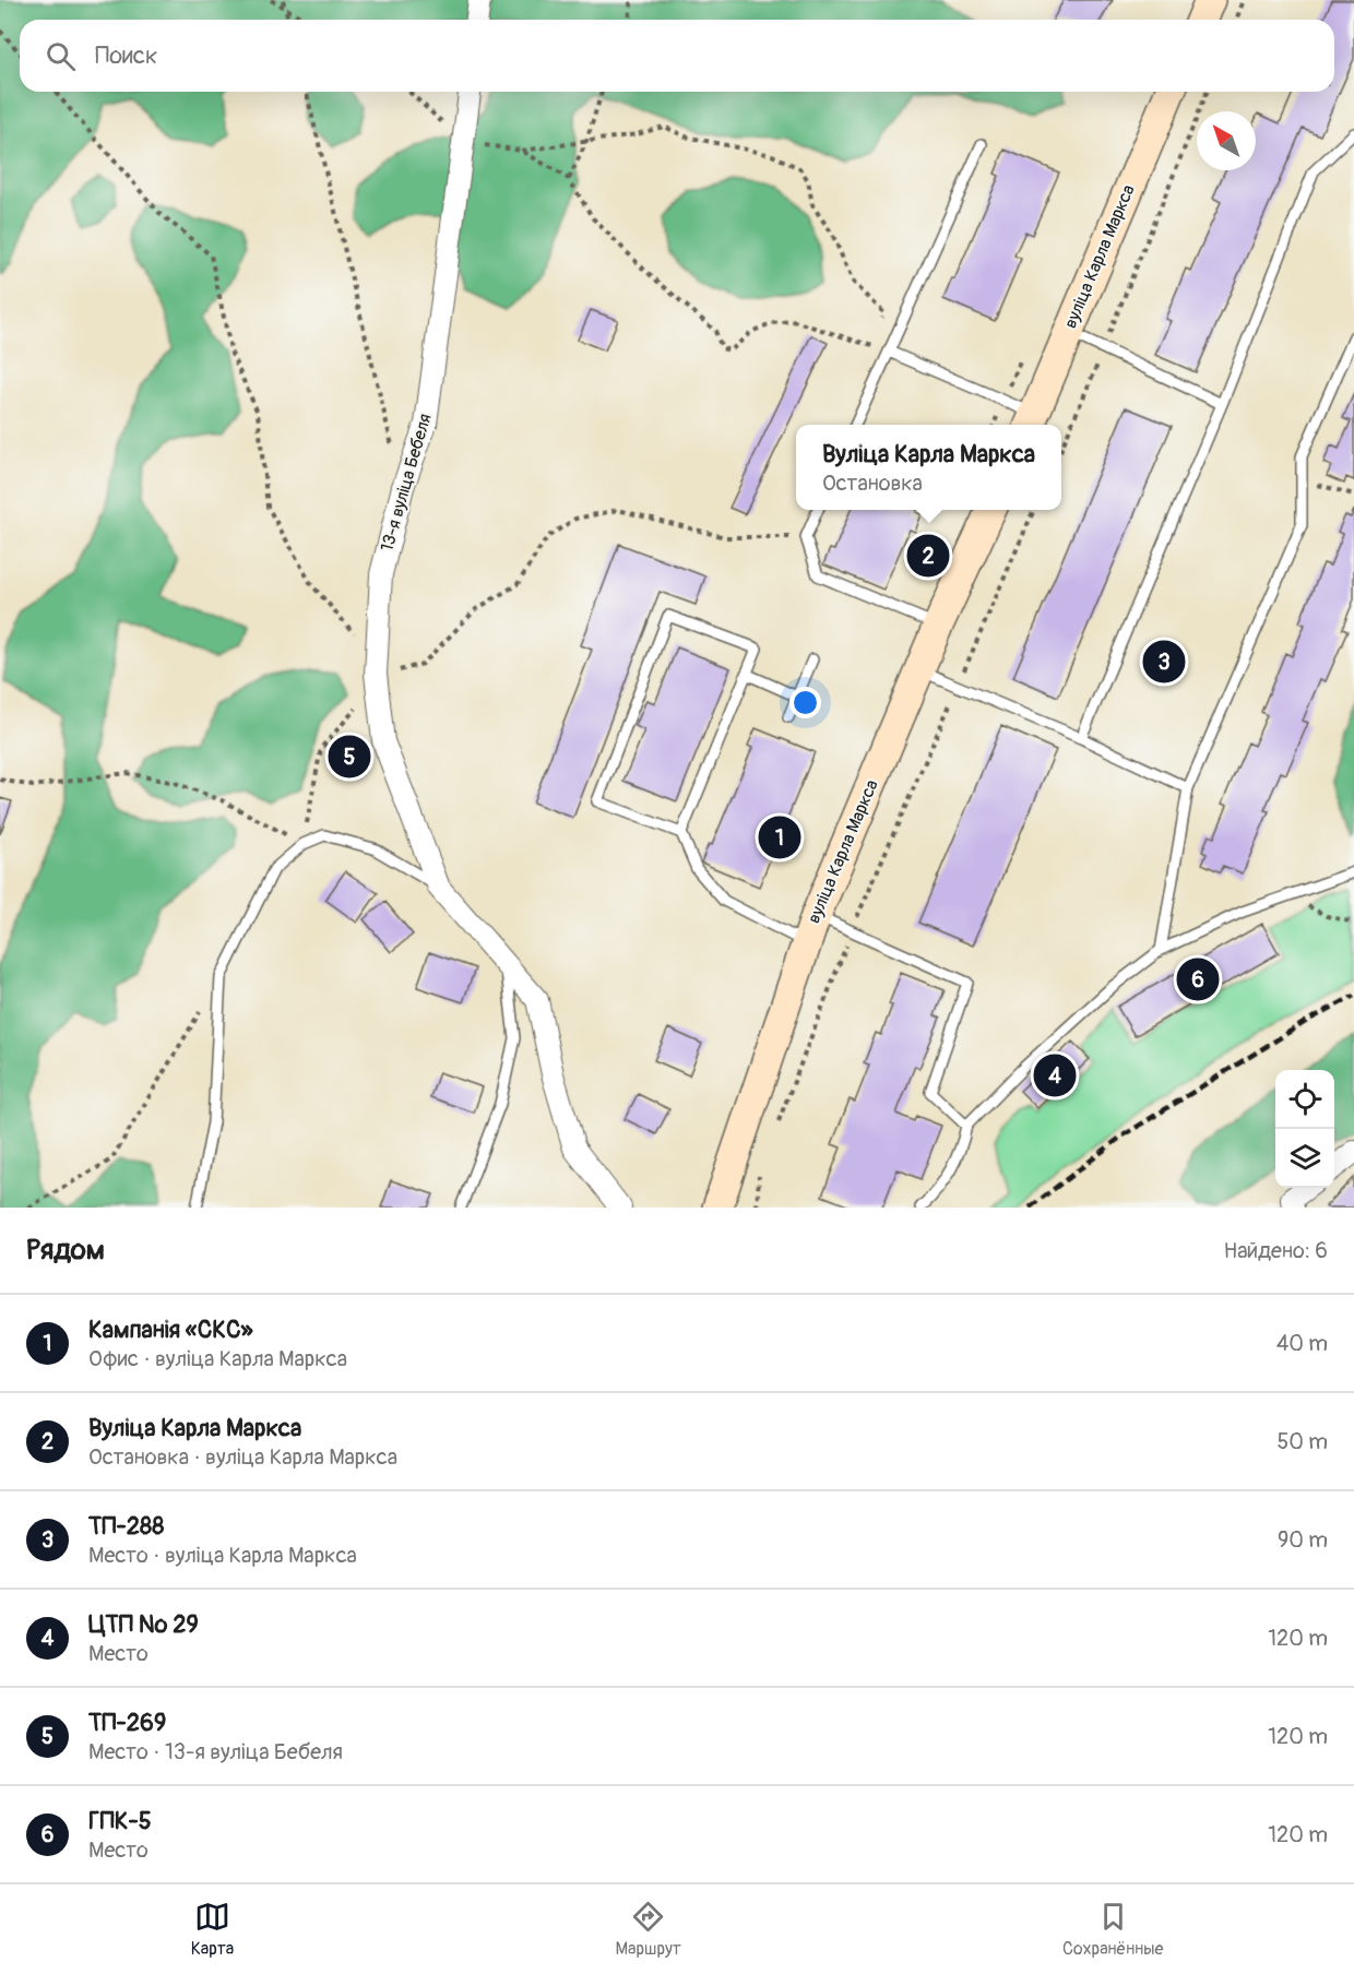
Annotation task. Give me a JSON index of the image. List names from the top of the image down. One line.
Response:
{"streets":{"main road":["вуліца Карла Маркса"],"street":["13-я вуліца Бебеля"]},"north":"top left","page":{"search":"Поиск","popup":["Вуліца Карла Маркса","Остановка"],"pins":["2","3","5","1","6","4"],"heading":["Рядом","Найдено: 6"],"list":[{"mark":"1","name":"Кампанія «СКС»","note":"Офис · вуліца Карла Маркса","value":"40 m"},{"mark":"2","name":"Вуліца Карла Маркса","note":"Остановка · вуліца Карла Маркса","value":"50 m"},{"mark":"3","name":"ТП-288","note":"Место · вуліца Карла Маркса","value":"90 m"},{"mark":"4","name":"ЦТП № 29","note":"Место","value":"120 m"},{"mark":"5","name":"ТП-269","note":"Место · 13-я вуліца Бебеля","value":"120 m"},{"mark":"6","name":"ГПК-5","note":"Место","value":"120 m"}],"nav":["Карта","Маршрут","Сохранённые"]}}
